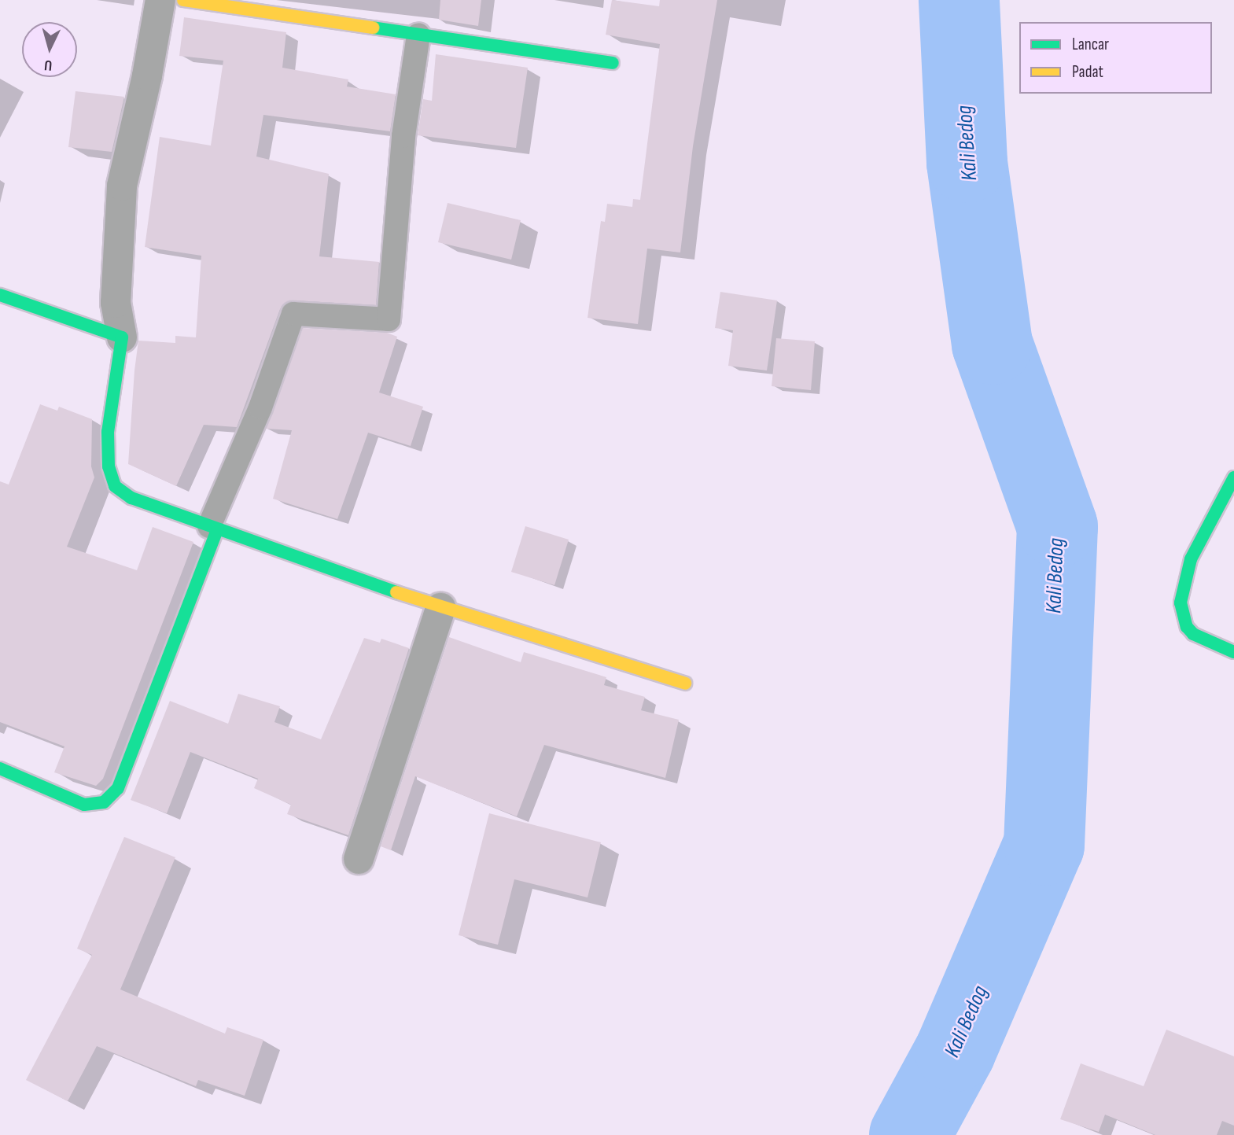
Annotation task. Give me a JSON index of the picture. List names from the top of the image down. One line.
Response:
{"water":["Kali Bedog"],"legend":["Lancar","Padat"],"north":"bottom"}
